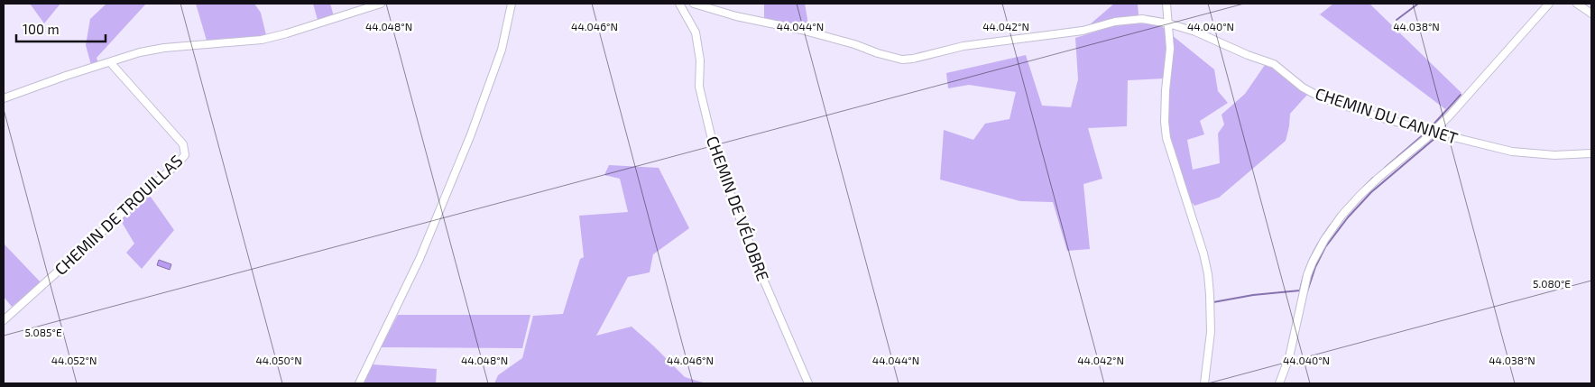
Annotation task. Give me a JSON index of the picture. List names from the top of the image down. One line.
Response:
{"streets":{"street":["CHEMIN DU CANNET","CHEMIN DE VÉLOBRE","CHEMIN DE TROUILLAS"]},"scale_bar":"100 m","coordinates":["44.048°N","44.046°N","44.044°N","44.042°N","44.040°N","44.038°N","5.080°E","5.085°E","44.052°N","44.050°N"]}
